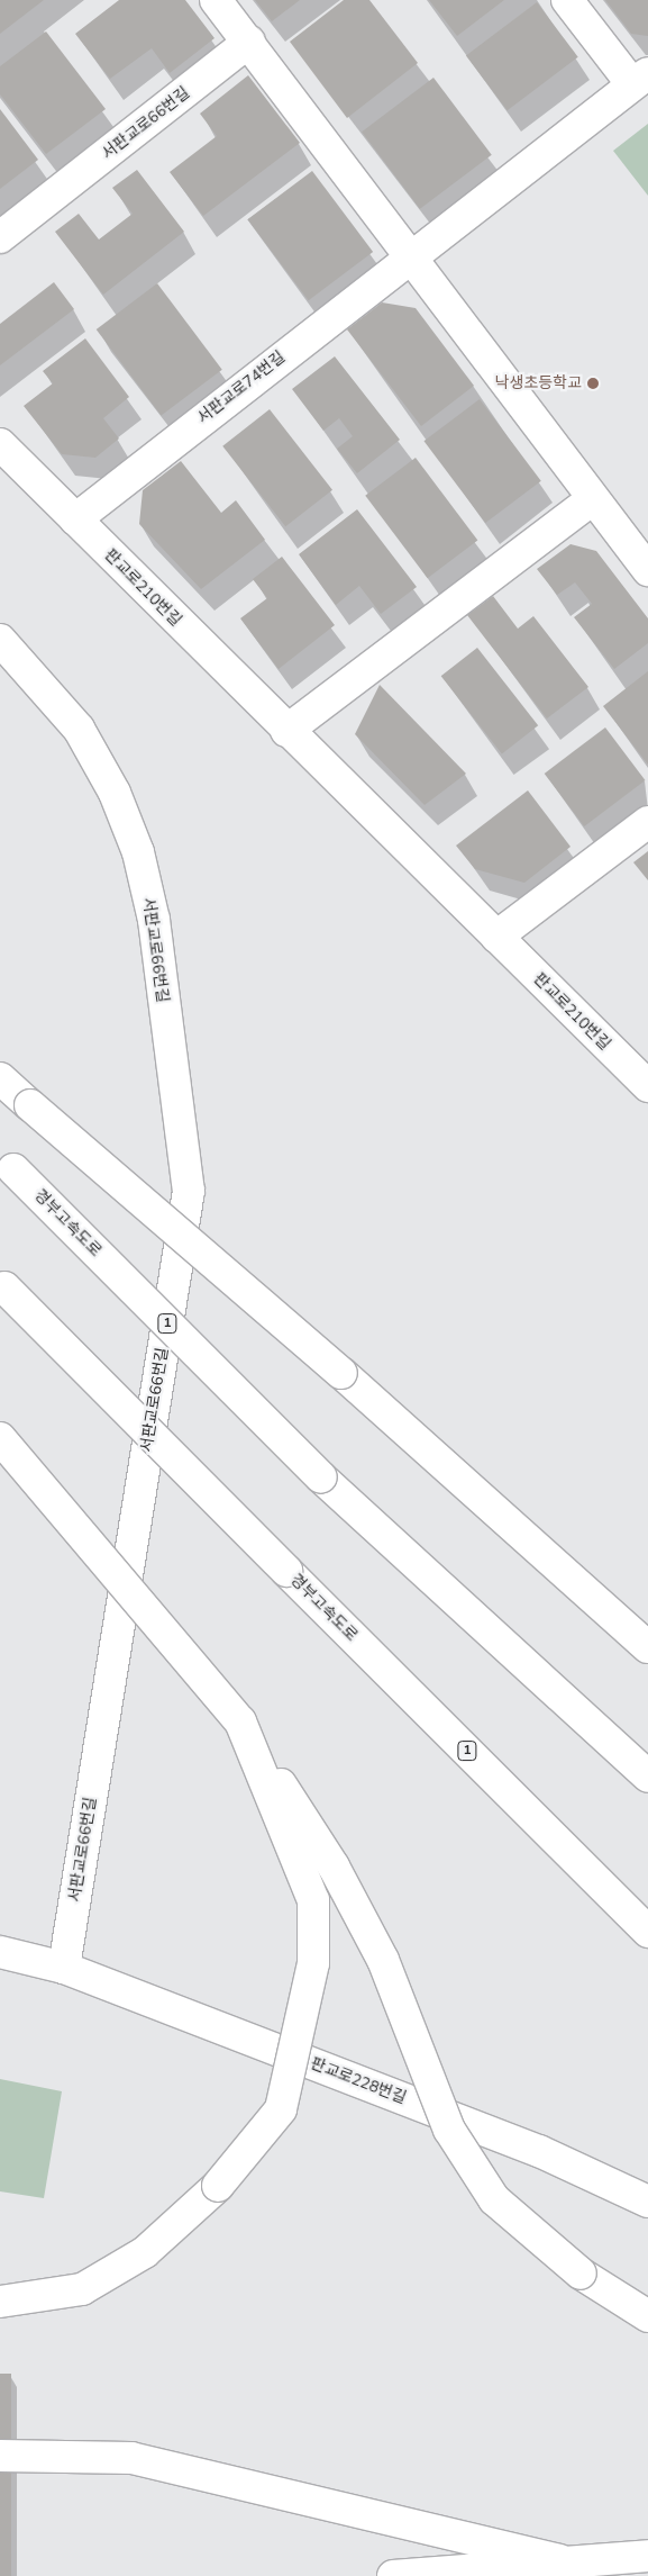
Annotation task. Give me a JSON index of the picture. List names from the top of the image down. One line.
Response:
{"streets":{"main road":["서판교로66번길","서판교로74번길","판교로210번길","경부고속도로","1","판교로228번길"]},"crossings":[["서판교로66번길","판교로228번길"],["서판교로74번길","판교로210번길"]],"places":["낙생초등학교"]}
